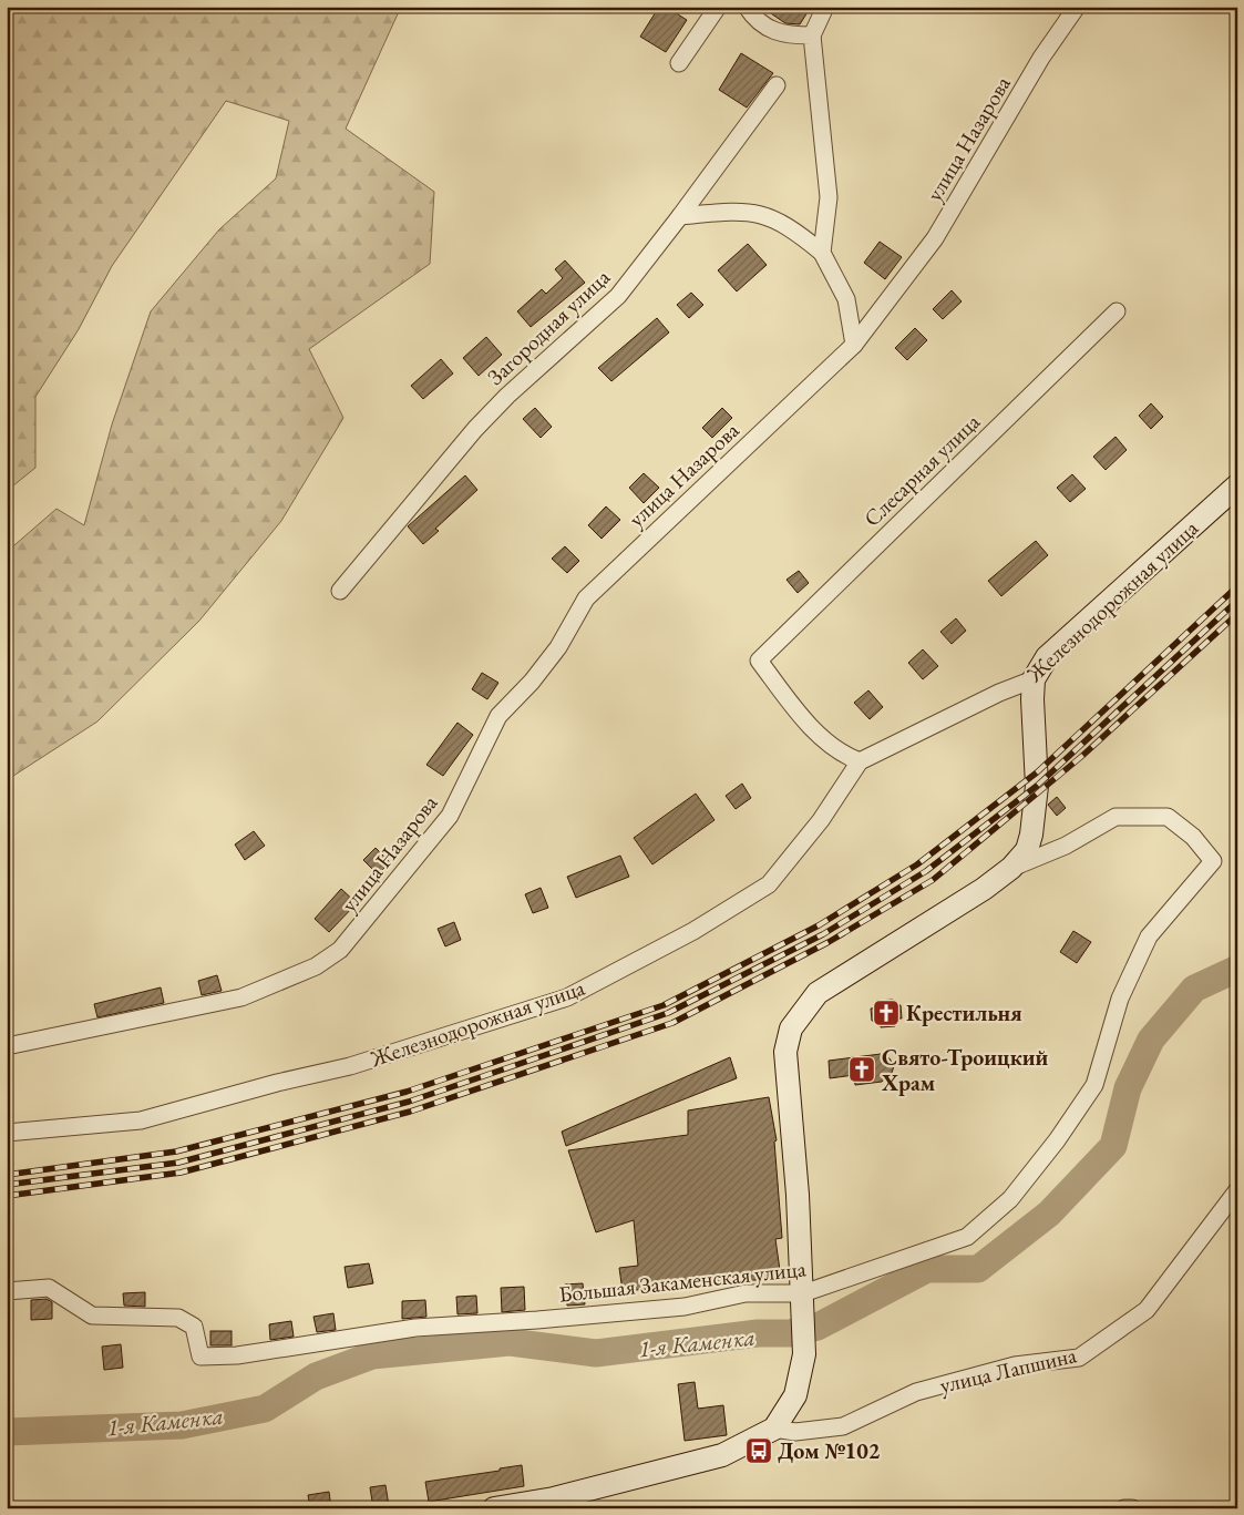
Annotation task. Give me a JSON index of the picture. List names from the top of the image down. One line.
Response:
{"streets":{"street":["улица Назарова","Загородная улица","Слесарная улица","Железнодорожная улица","Большая Закаменская улица","улица Лапшина"]},"crossings":[["Слесарная улица","Железнодорожная улица"]],"water":["1-я Каменка"],"places":{"church":["Крестильня","Свято-Троицкий Храм"],"bus stop":["Дом №102"]}}
